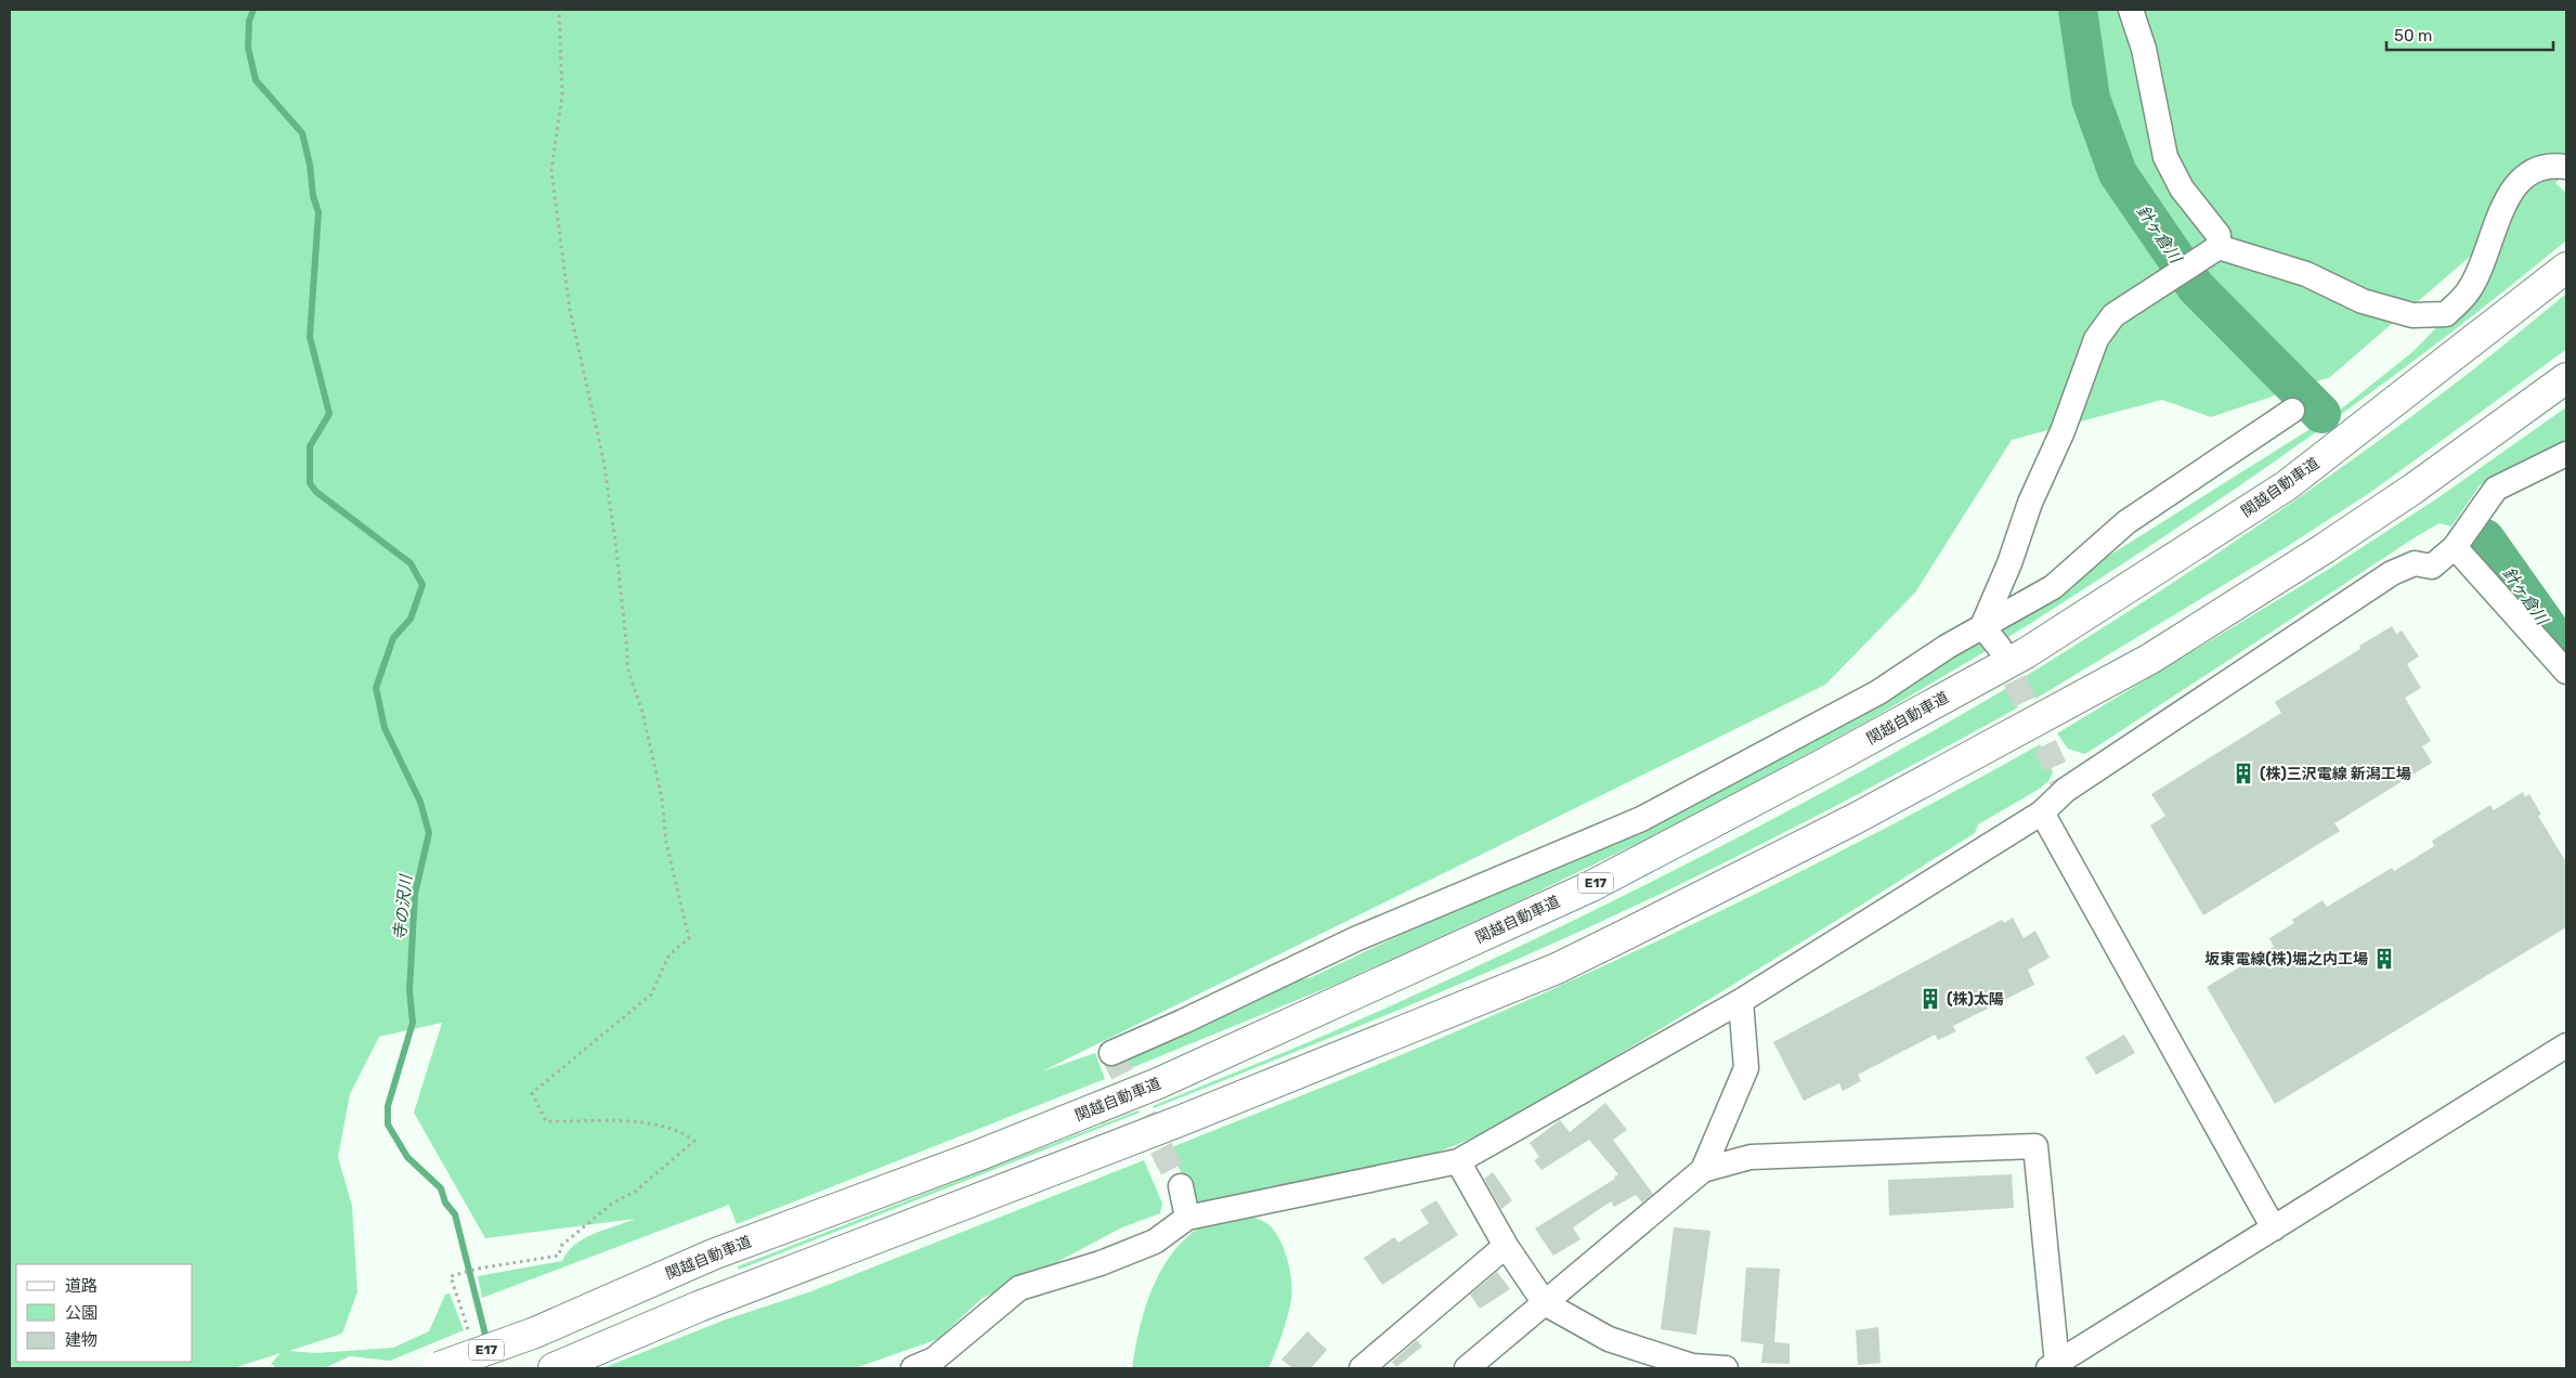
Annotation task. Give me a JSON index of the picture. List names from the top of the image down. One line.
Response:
{"streets":{"highway":["関越自動車道","E17"]},"water":["針ヶ倉川","寺の沢川"],"places":{"building":["(株)三沢電線 新潟工場","坂東電線(株)堀之内工場","(株)太陽"]},"legend":["道路","公園","建物"],"scale_bar":"50 m"}
